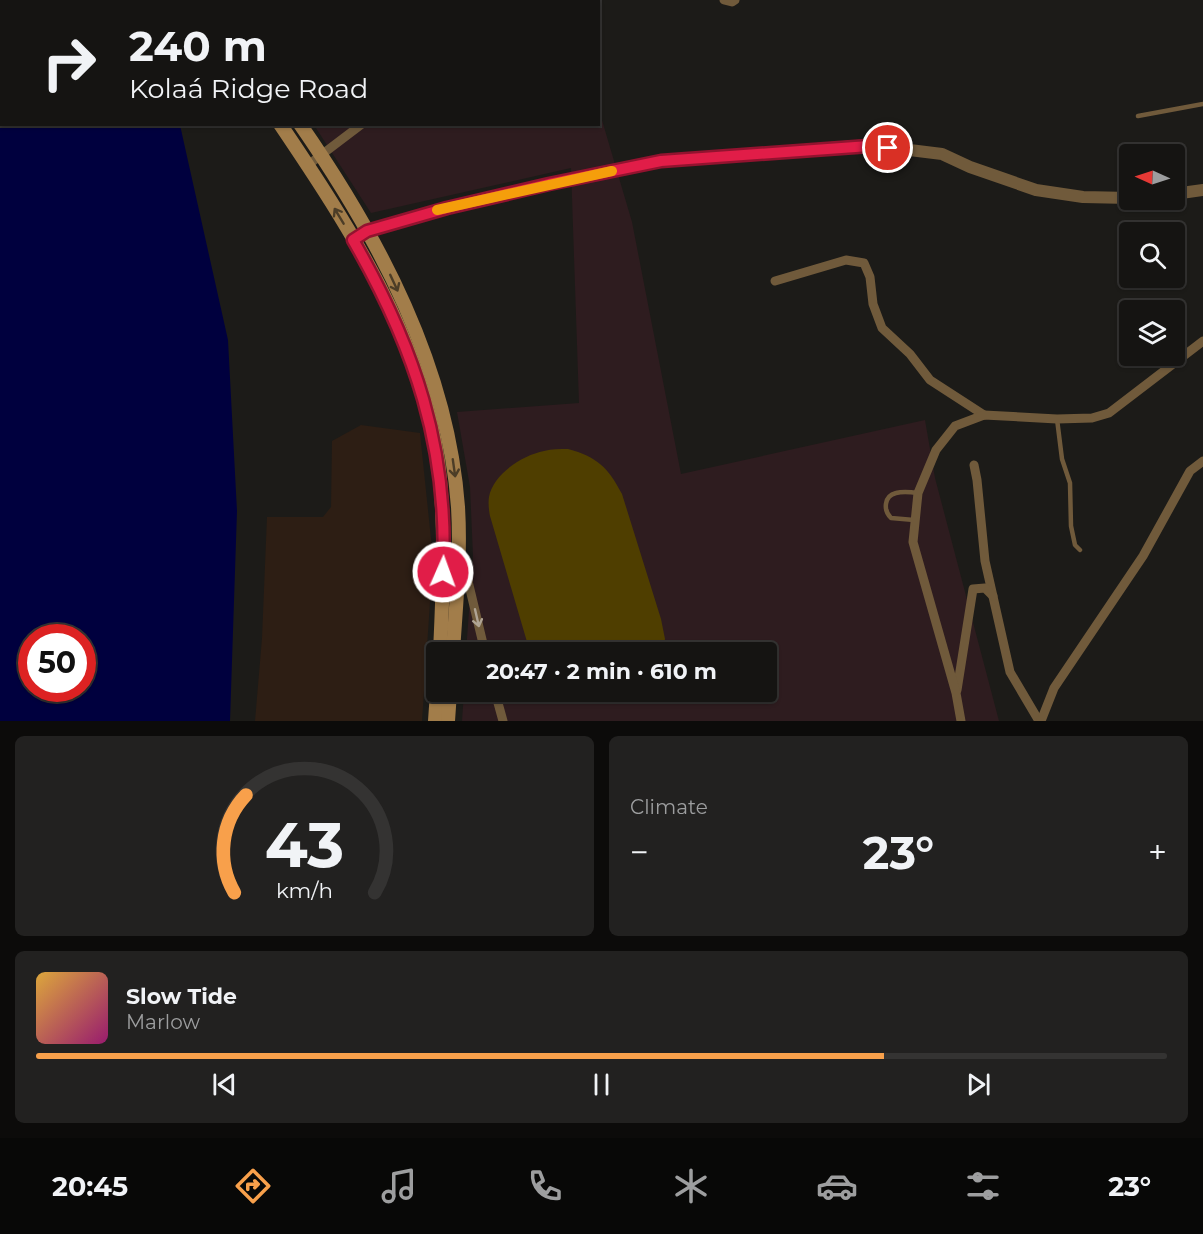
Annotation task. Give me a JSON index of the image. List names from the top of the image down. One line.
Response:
{"north":"left","page":{"turn":["240 m","Kolaá Ridge Road"],"limit":"50","trip":"20:47 · 2 min · 610 m","tile":"Climate","heat":["−","23°","+"],"song":["Slow Tide","Marlow"],"tabs":["20:45","23°"],"gauge":["43","km/h"]}}
